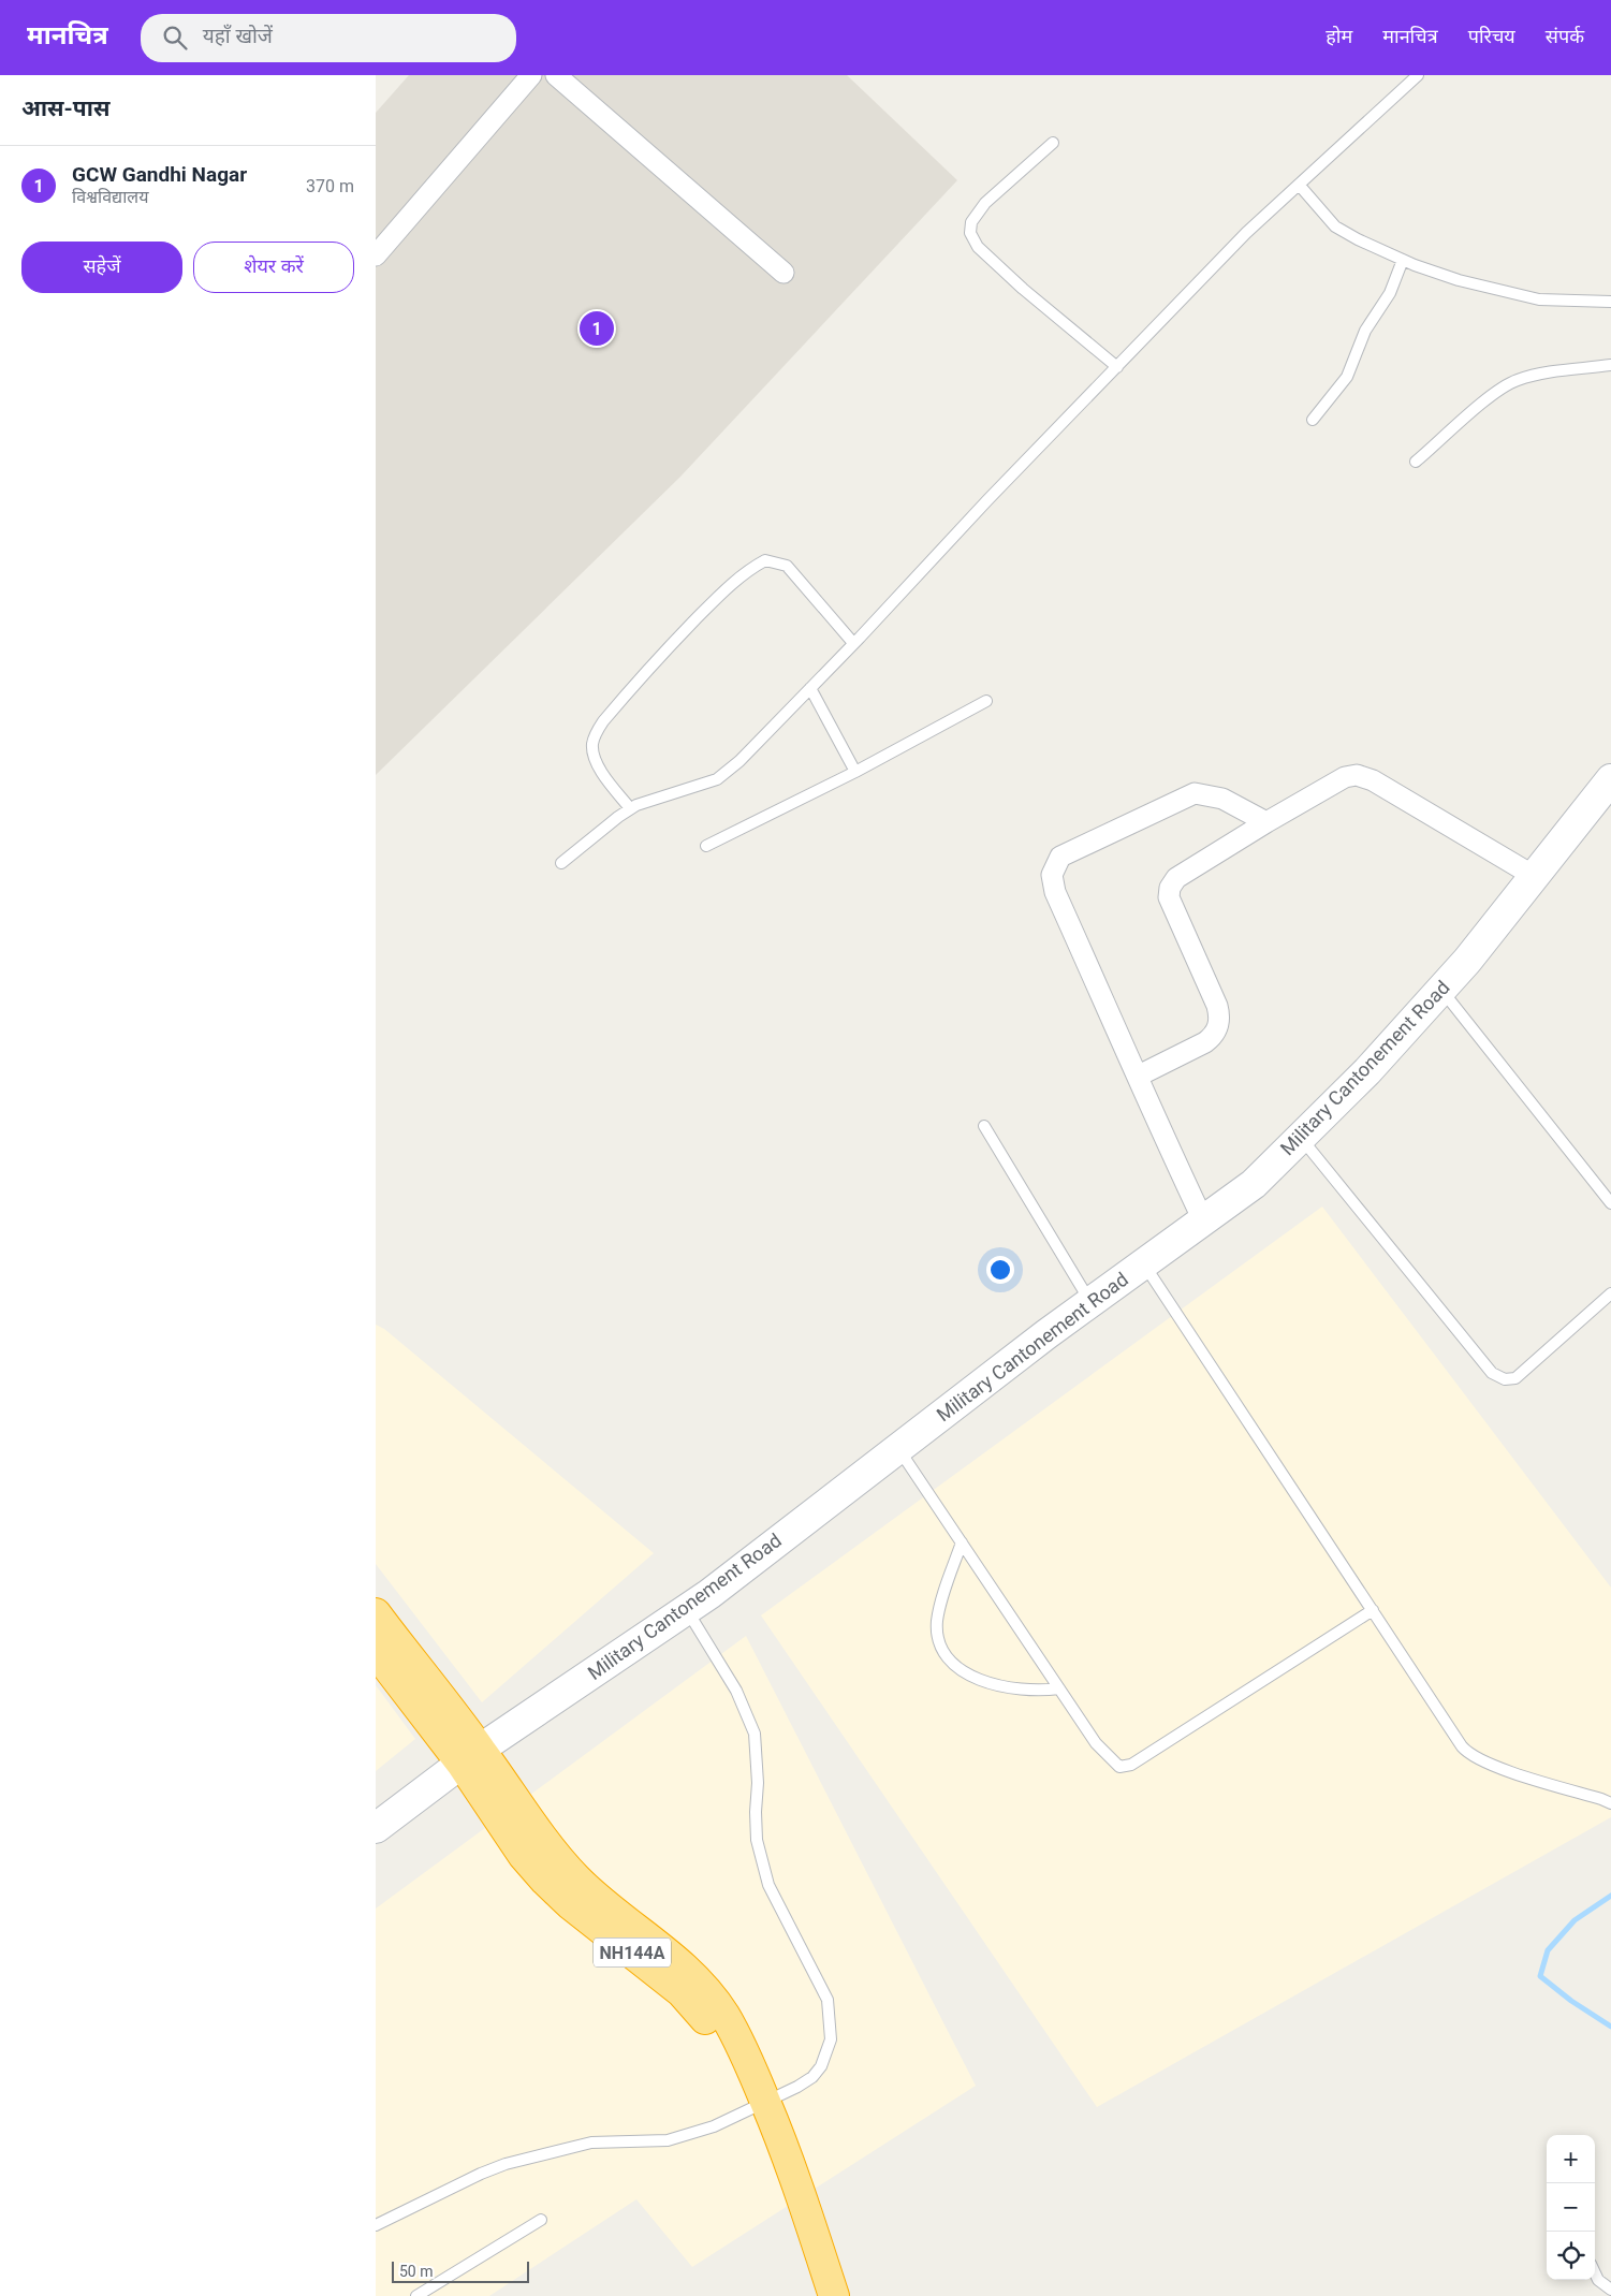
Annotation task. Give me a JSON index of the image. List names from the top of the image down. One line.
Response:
{"streets":{"highway":["NH144A"],"street":["Military Cantonement Road"]},"crossings":[["Military Cantonement Road","NH144A"]],"scale_bar":"50 m","page":{"header":"मानचित्र","search":"यहाँ खोजें","nav":["होम","मानचित्र","परिचय","संपर्क"],"heading":"आस-पास","list":[{"mark":"1","name":"GCW Gandhi Nagar","note":"विश्वविद्यालय","value":"370 m"}],"buttons":["सहेजें","शेयर करें"],"pins":"1","map_buttons":["+","−"],"scale":"50 m"}}
